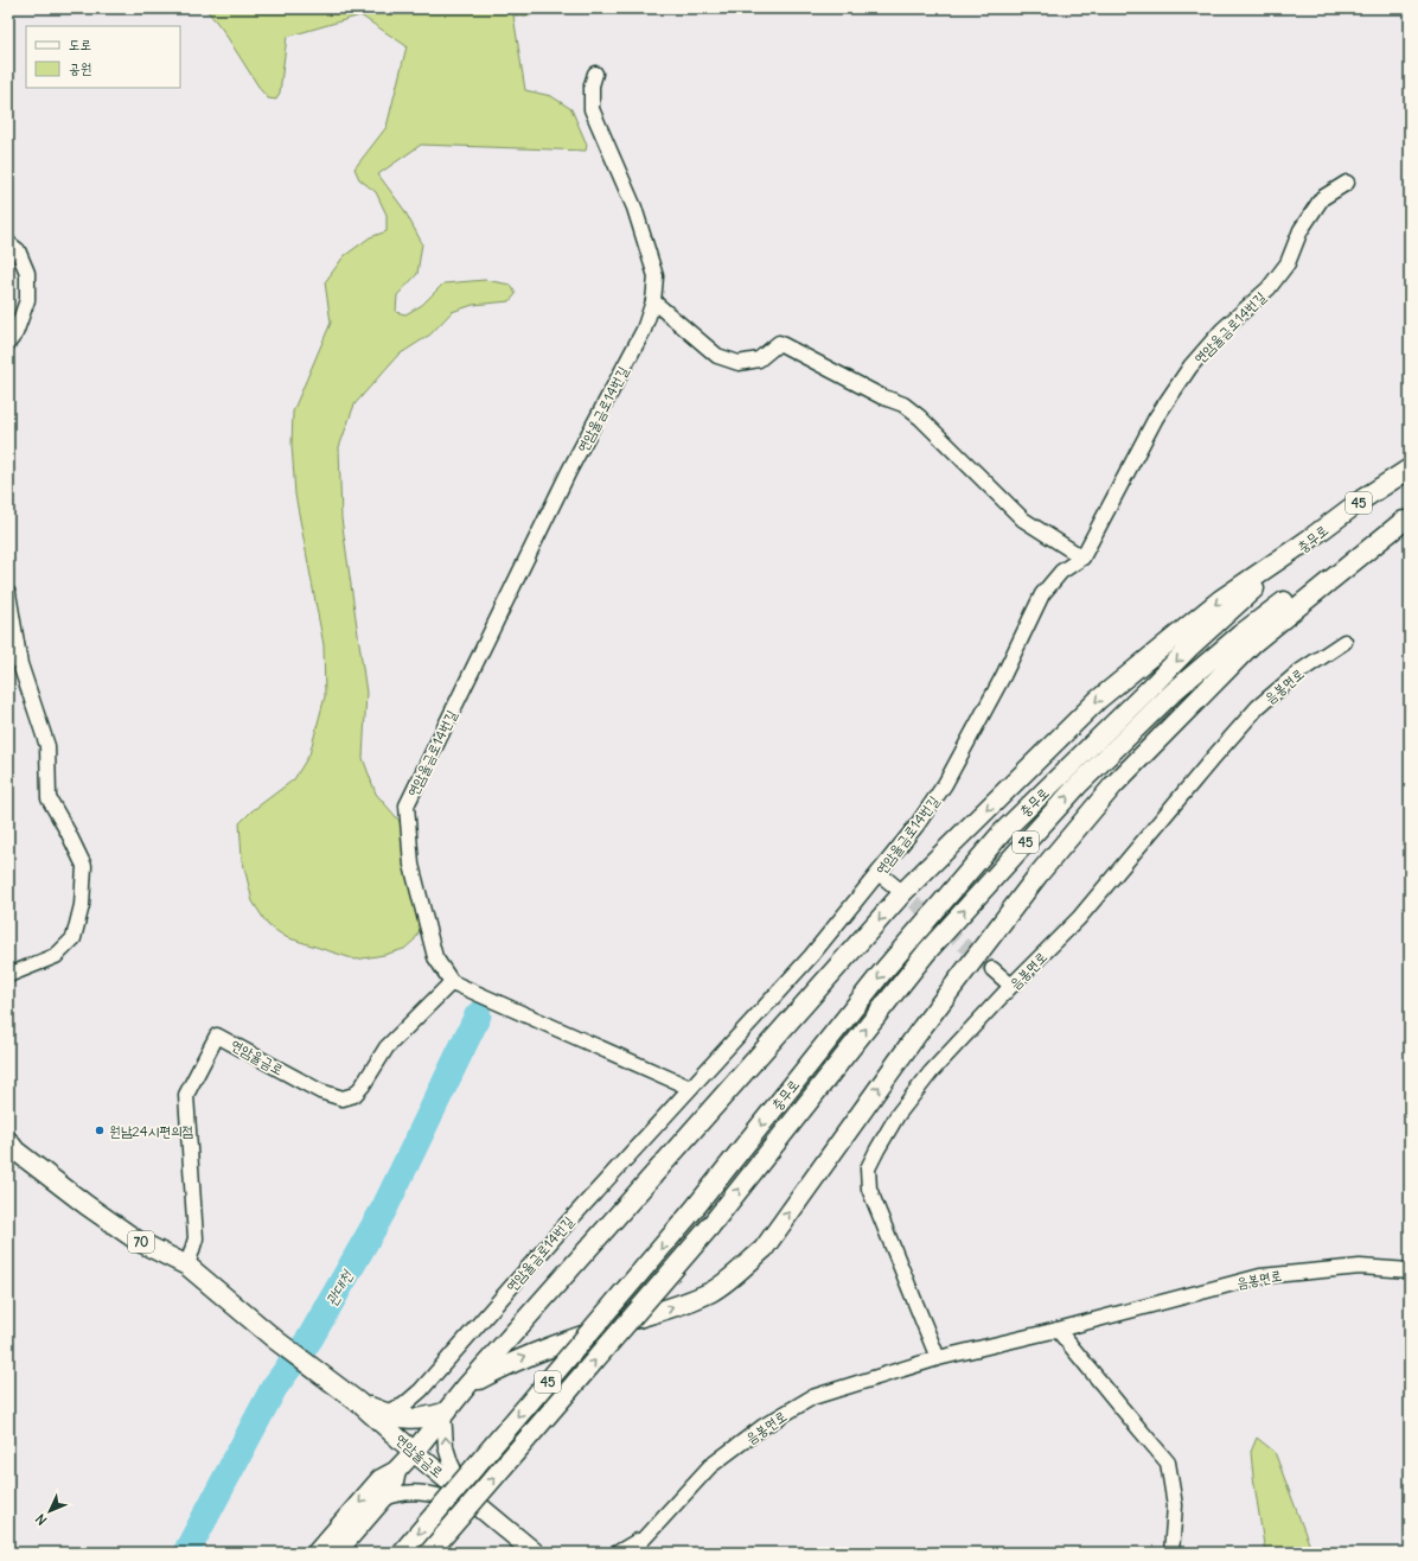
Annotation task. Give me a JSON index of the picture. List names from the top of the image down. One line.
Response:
{"streets":{"main road":["45","충무로","연암율금로","70"],"street":["연암율금로14번길","음봉면로"]},"crossings":[["연암율금로14번길","연암율금로"],["연암율금로","70"]],"water":["관대천"],"places":["원남24시편의점"],"legend":["도로","공원"],"north":"bottom left"}
